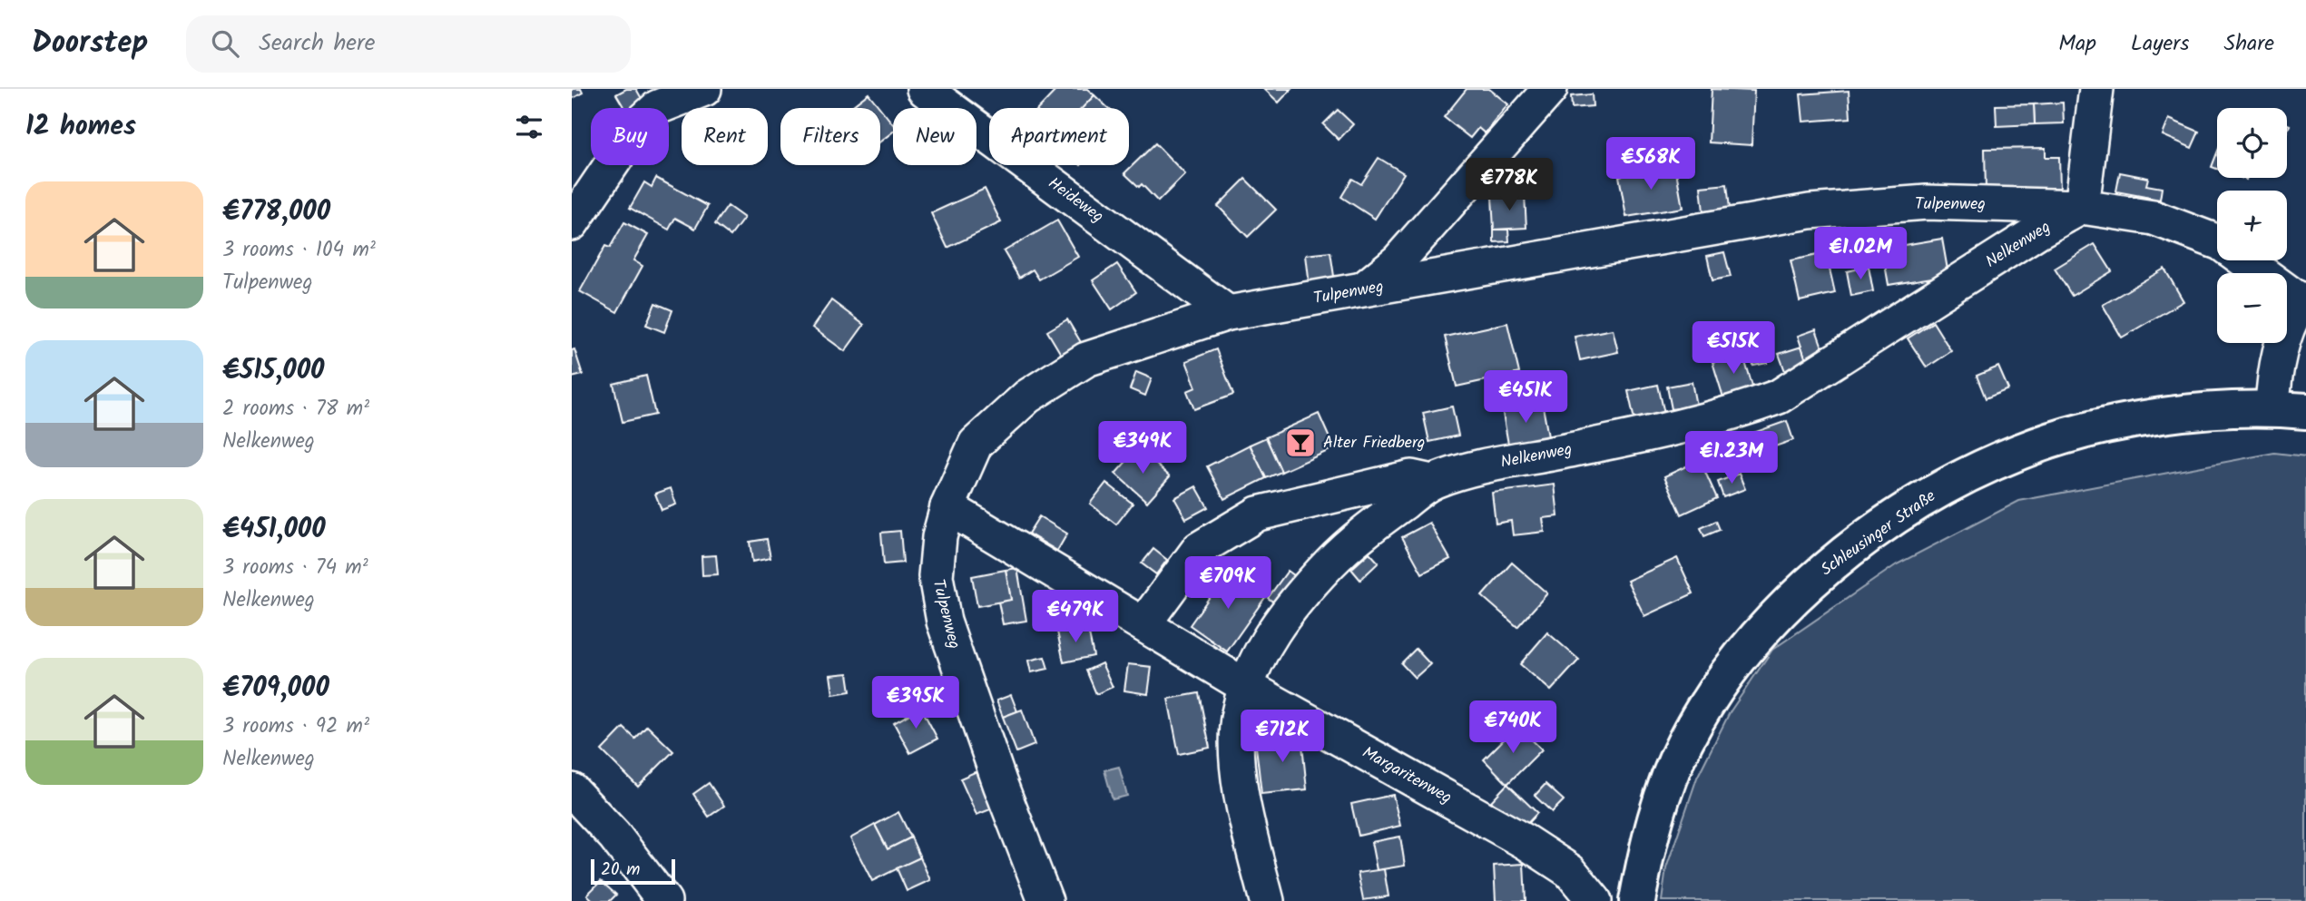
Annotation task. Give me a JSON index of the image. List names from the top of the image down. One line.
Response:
{"streets":{"main road":["Schleusinger Straße"],"street":["Heideweg","Tulpenweg","Nelkenweg","Margaritenweg"]},"crossings":[["Heideweg","Tulpenweg"],["Tulpenweg","Nelkenweg"],["Tulpenweg","Margaritenweg"],["Nelkenweg","Margaritenweg"]],"places":{"bar":["Alter Friedberg"]},"scale_bar":"20 m","page":{"header":"Doorstep","search":"Search here","nav":["Map","Layers","Share"],"heading":"12 homes","map_buttons":["+","−"],"chip":["Buy","Rent","Filters","New","Apartment"],"price":["€568K","€778K","€1.02M","€515K","€451K","€349K","€1.23M","€709K","€479K","€395K","€740K","€712K"],"list":[{"name":"€778,000","note":"3 rooms · 104 m² · Tulpenweg"},{"name":"€515,000","note":"2 rooms · 78 m² · Nelkenweg"},{"name":"€451,000","note":"3 rooms · 74 m² · Nelkenweg"},{"name":"€709,000","note":"3 rooms · 92 m² · Nelkenweg"}],"scale":"20 m"}}
